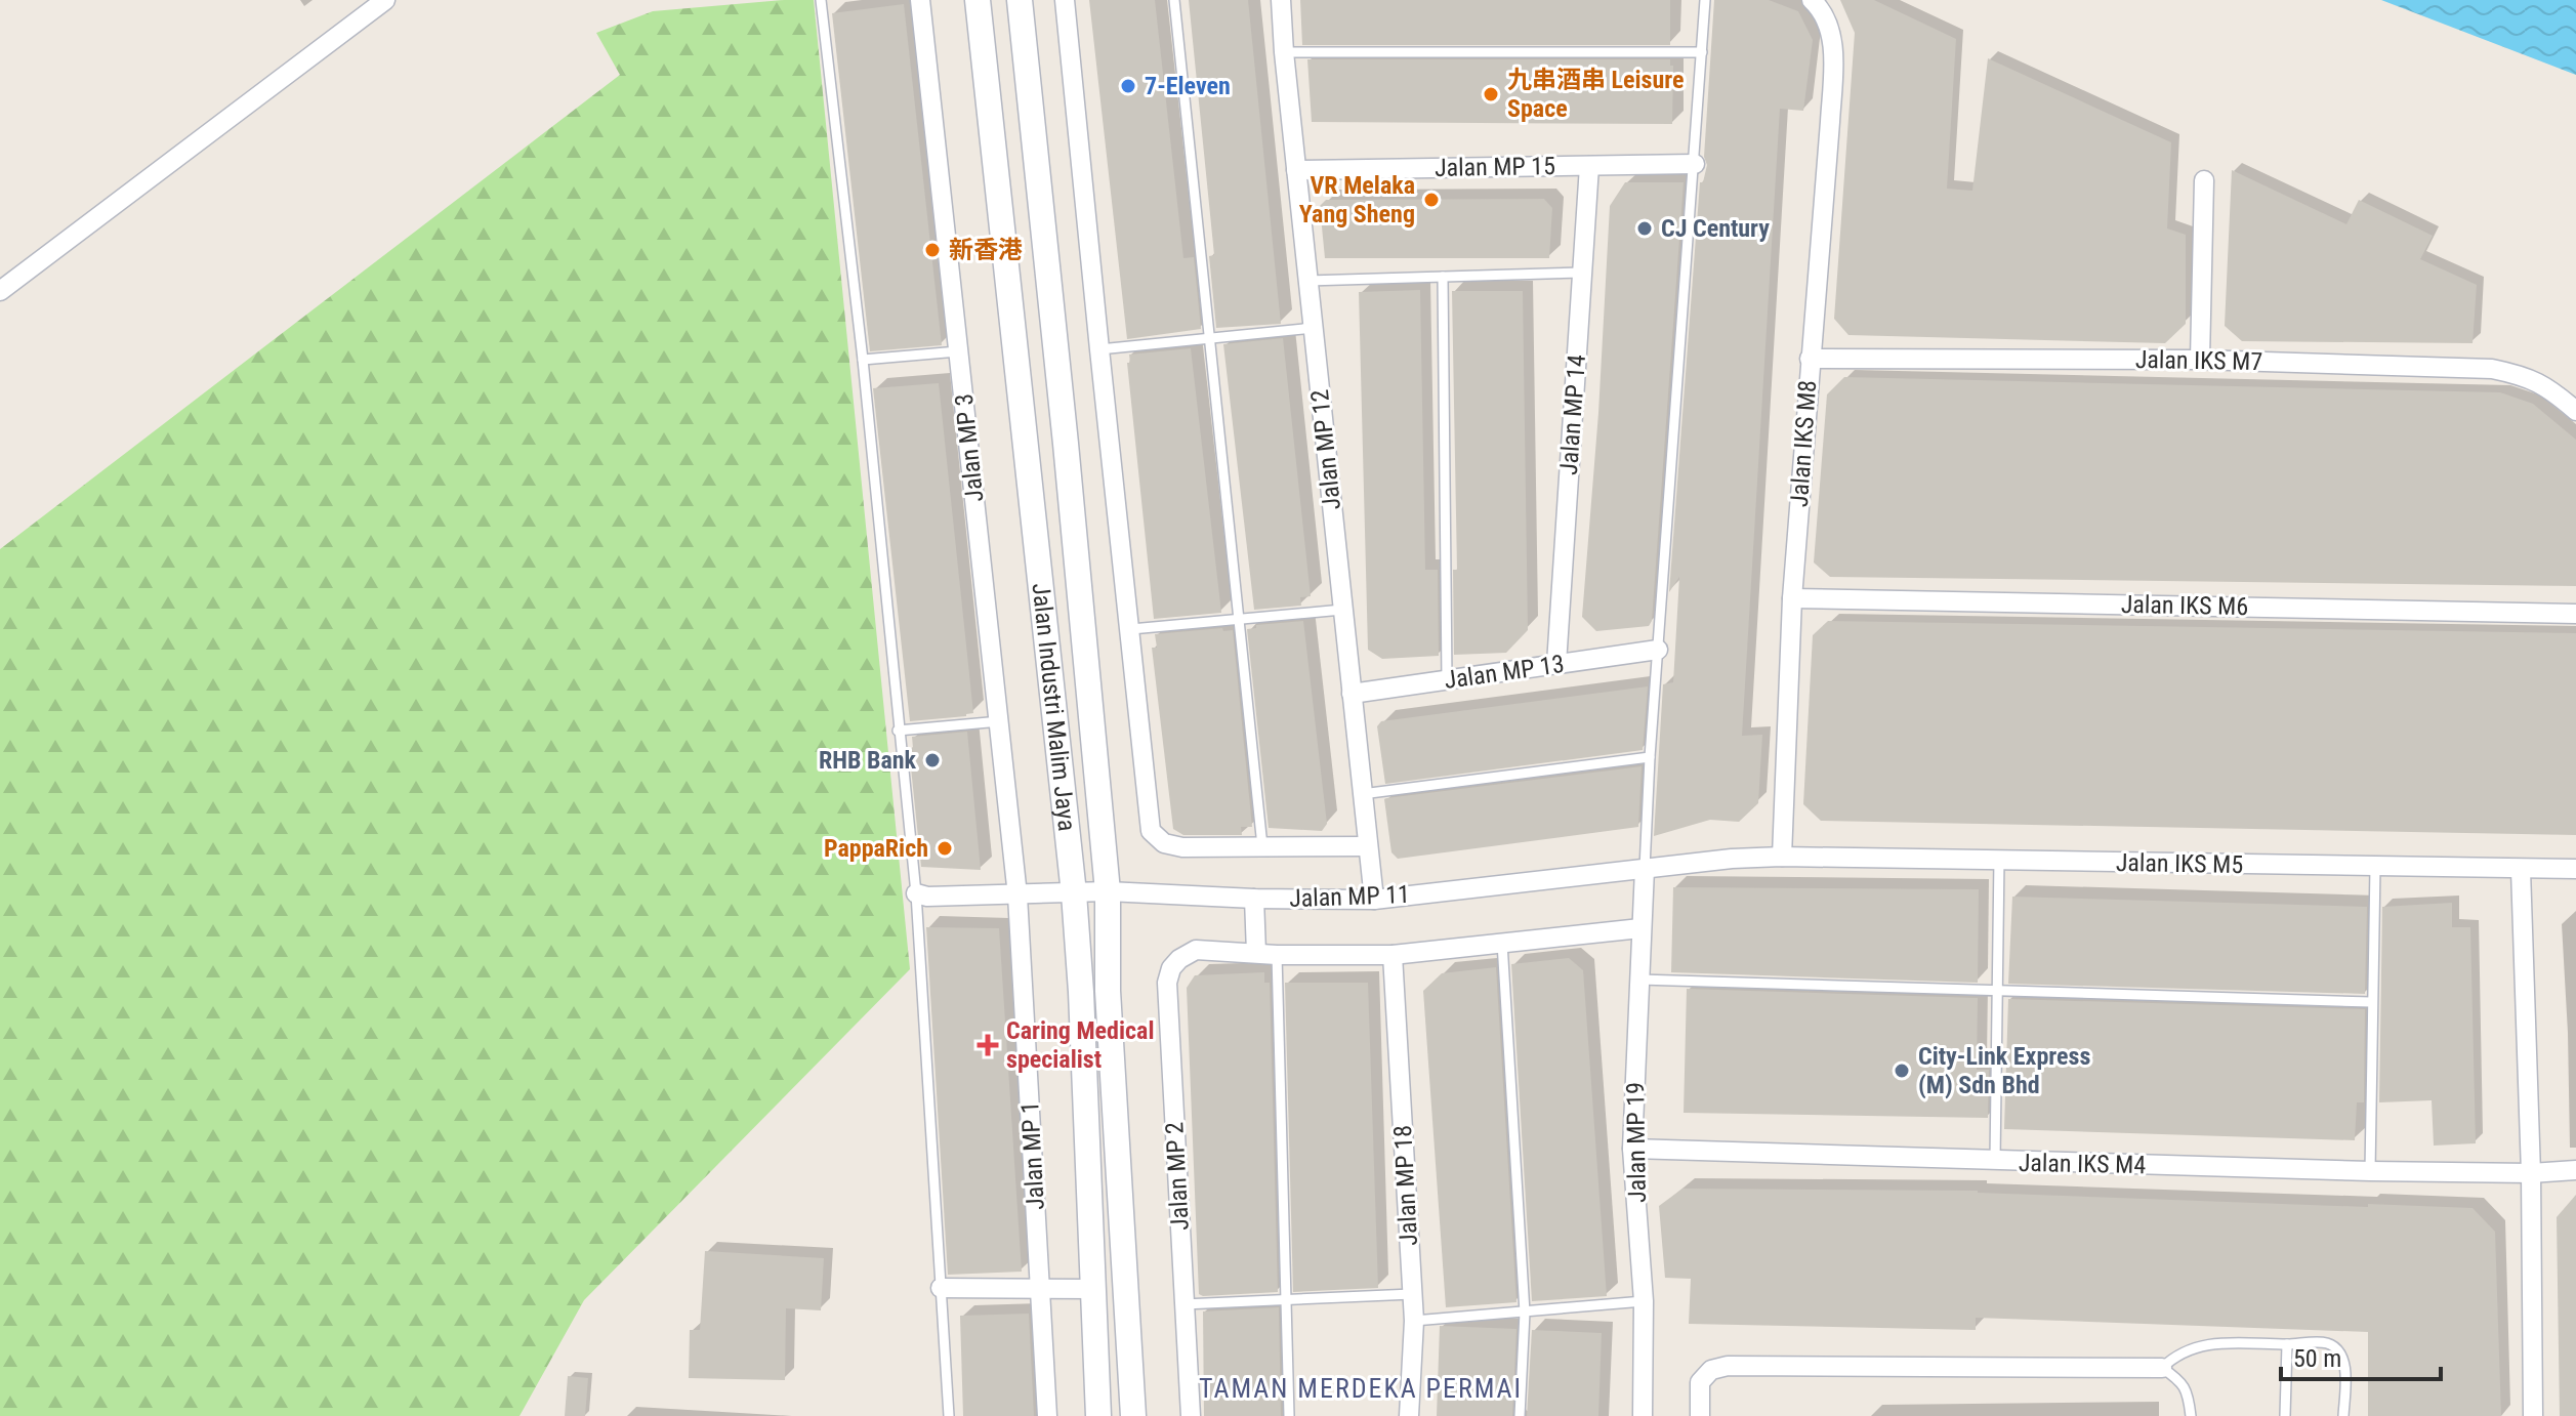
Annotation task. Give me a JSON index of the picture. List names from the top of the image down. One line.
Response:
{"streets":{"main road":["Jalan Industri Malim Jaya"],"street":["Jalan MP 15","Jalan IKS M7","Jalan MP 14","Jalan IKS M8","Jalan MP 3","Jalan MP 12","Jalan IKS M6","Jalan MP 13","Jalan IKS M5","Jalan MP 11","Jalan MP 19","Jalan MP 1","Jalan IKS M4","Jalan MP 2","Jalan MP 18"]},"crossings":[["Jalan MP 15","Jalan MP 14"],["Jalan MP 15","Jalan MP 12"],["Jalan IKS M7","Jalan IKS M8"],["Jalan MP 14","Jalan MP 13"],["Jalan IKS M8","Jalan IKS M6"],["Jalan IKS M8","Jalan IKS M5"],["Jalan IKS M8","Jalan MP 11"],["Jalan MP 3","Jalan MP 11"],["Jalan MP 3","Jalan MP 1"],["Jalan MP 12","Jalan MP 13"],["Jalan MP 12","Jalan MP 11"],["Jalan Industri Malim Jaya","Jalan MP 11"],["Jalan IKS M5","Jalan MP 11"],["Jalan MP 11","Jalan MP 19"],["Jalan MP 11","Jalan MP 1"],["Jalan MP 19","Jalan IKS M4"]],"districts":["TAMAN MERDEKA PERMAI"],"places":{"other":["7-Eleven","九串酒串 Leisure Space","VR Melaka Yang Sheng","CJ Century","新香港","RHB Bank","PappaRich","City-Link Express (M) Sdn Bhd"],"health":["Caring Medical specialist"]},"scale_bar":"50 m"}
